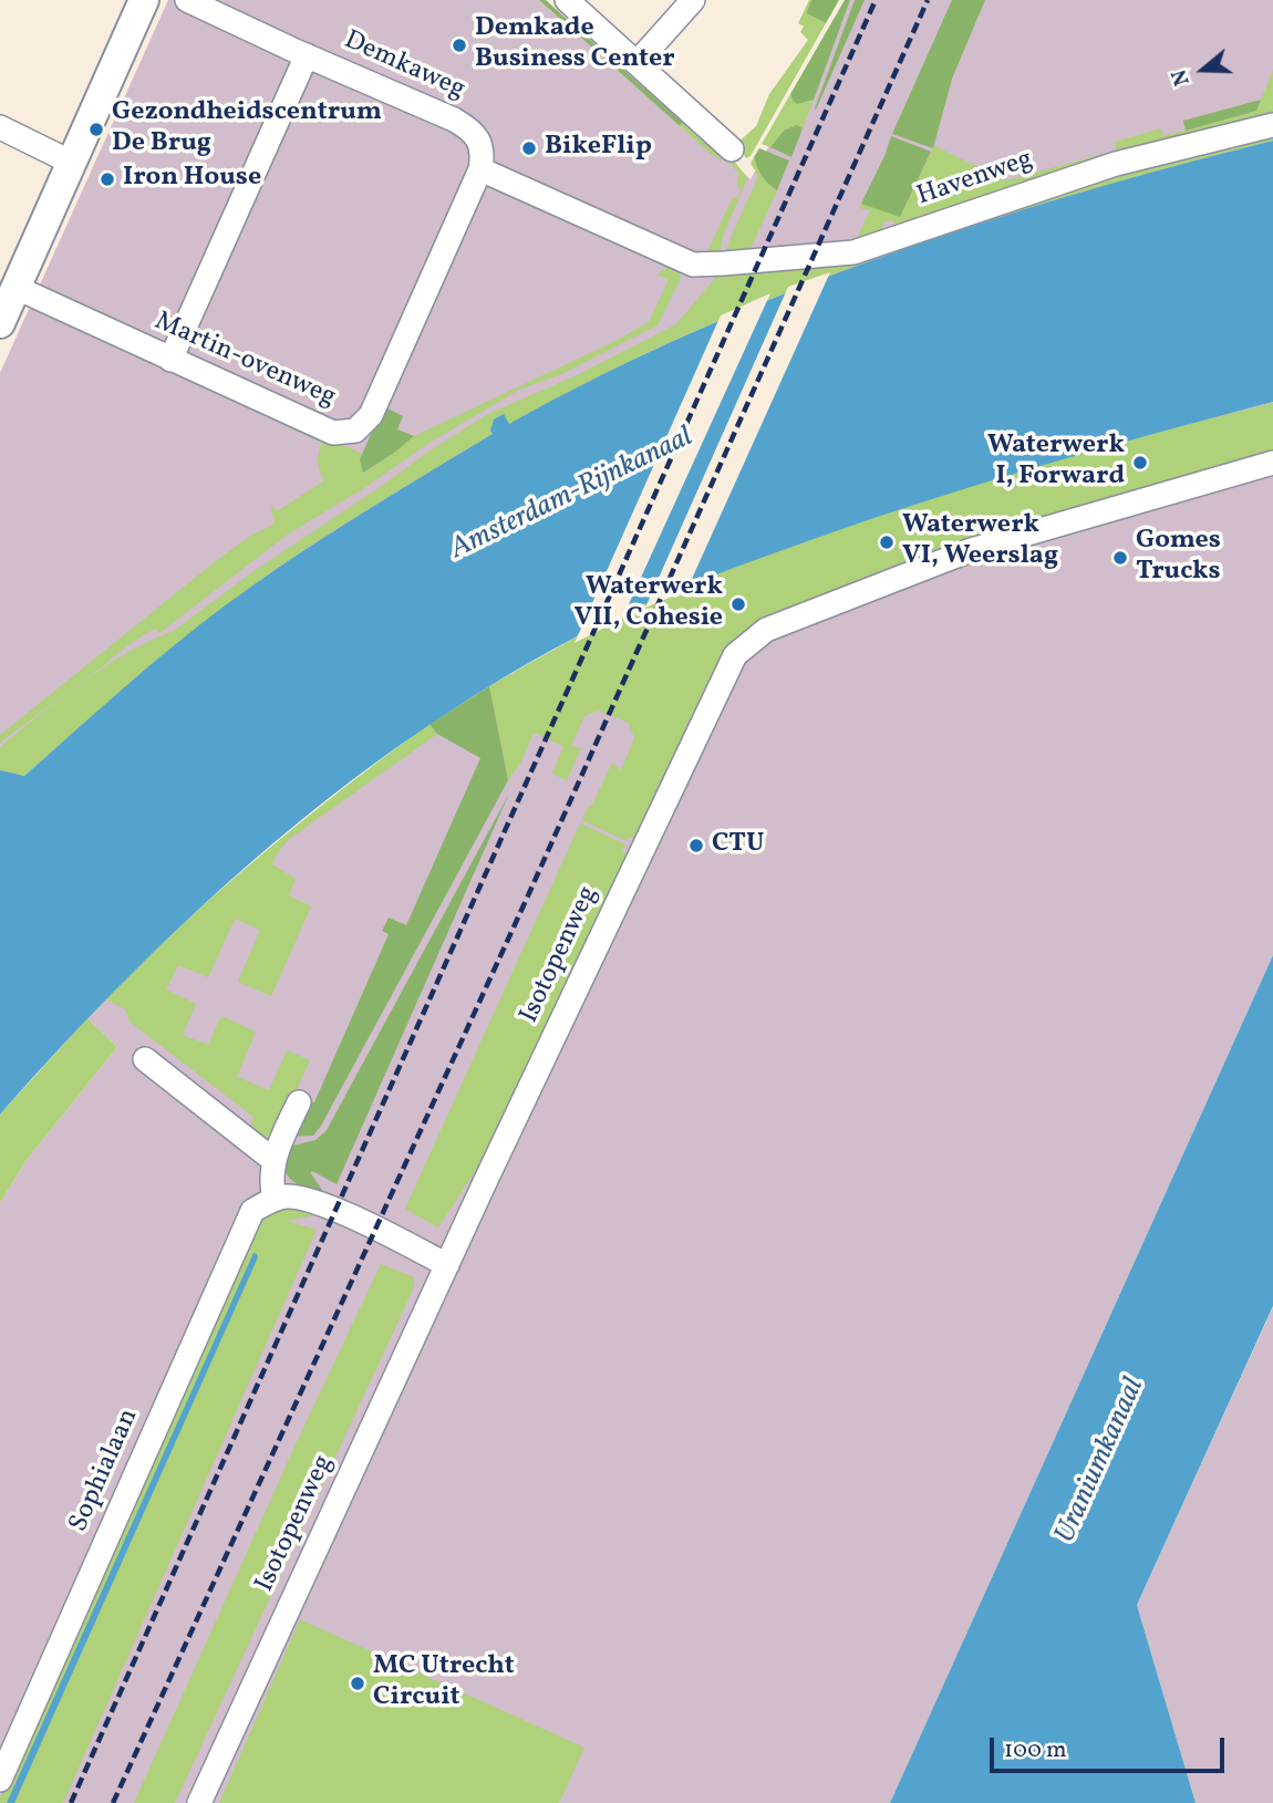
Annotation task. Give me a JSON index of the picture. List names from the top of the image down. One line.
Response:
{"streets":{"street":["Demkaweg","Havenweg","Martin-ovenweg","Isotopenweg","Sophialaan"]},"crossings":[["Demkaweg","Havenweg"],["Demkaweg","Martin-ovenweg"],["Havenweg","Martin-ovenweg"]],"water":["Amsterdam-Rijnkanaal","Uraniumkanaal"],"places":["Demkade Business Center","Gezondheidscentrum De Brug","BikeFlip","Iron House","Waterwerk I, Forward","Waterwerk VI, Weerslag","Gomes Trucks","Waterwerk VII, Cohesie","CTU","MC Utrecht Circuit"],"scale_bar":"100 m","north":"left"}
